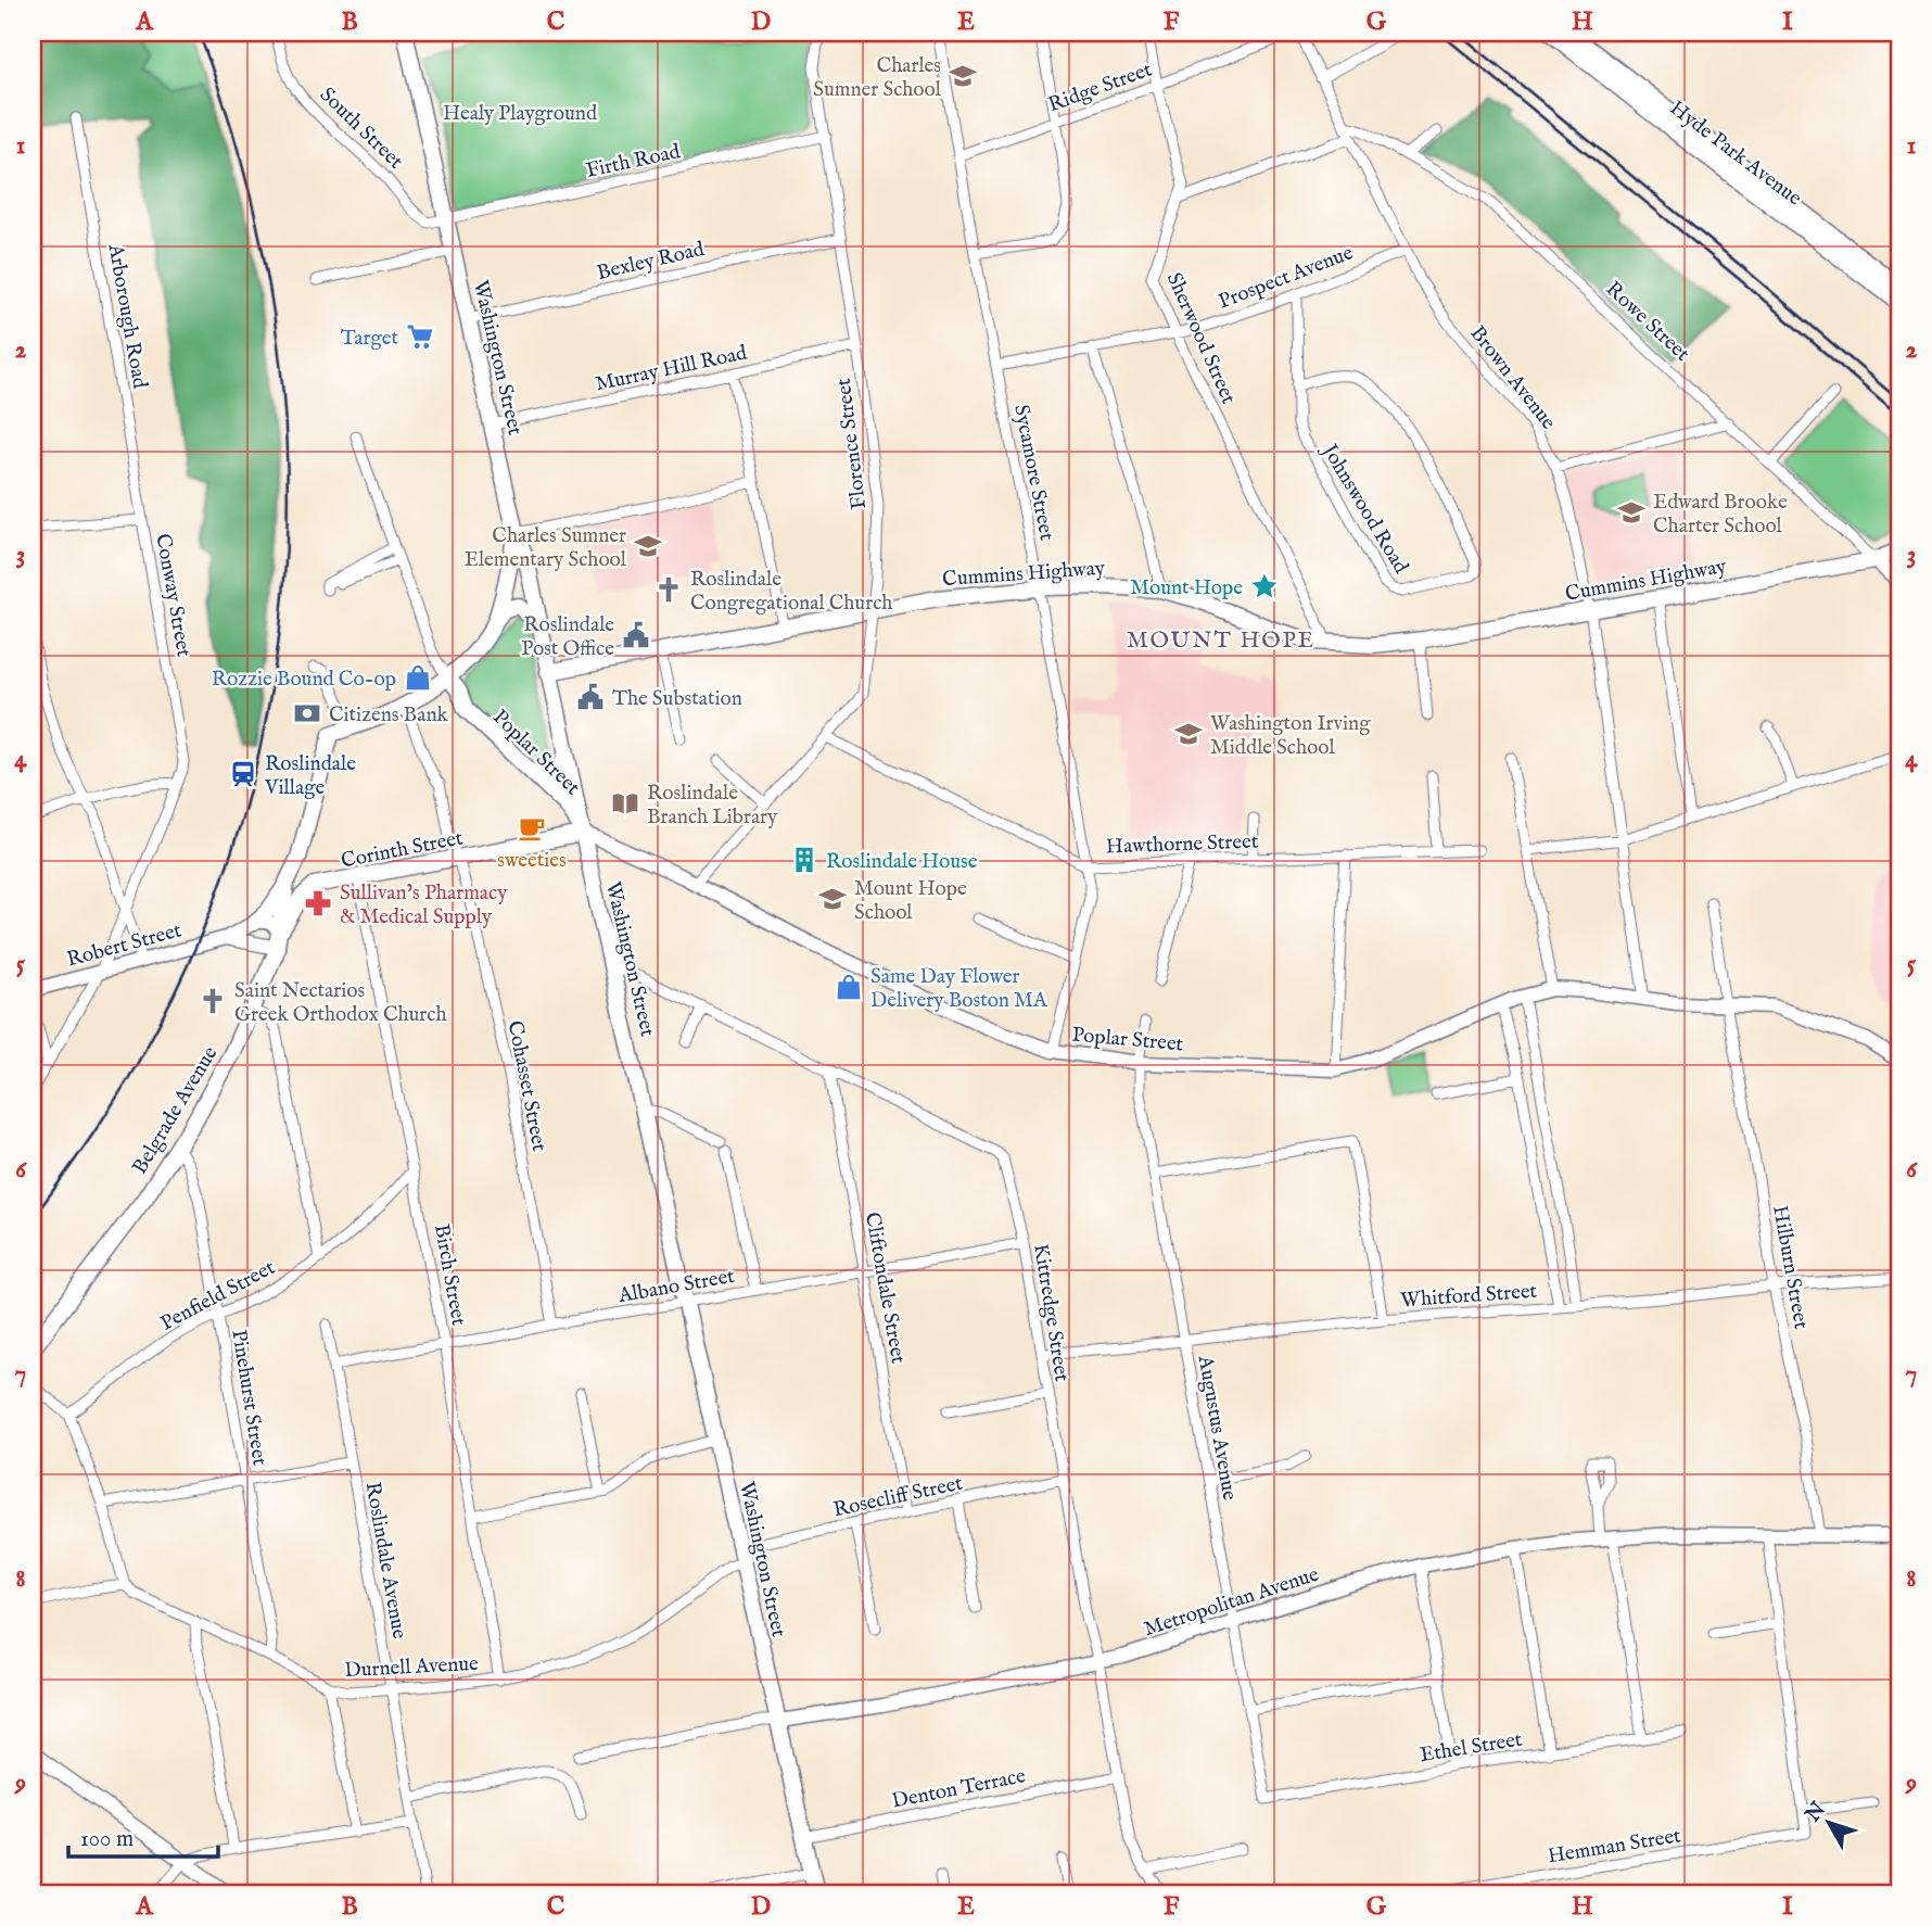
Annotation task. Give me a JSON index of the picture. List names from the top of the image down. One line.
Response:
{"streets":{"main road":["Hyde Park Avenue","Washington Street","Cummins Highway","Poplar Street","Corinth Street","Belgrade Avenue"],"street":["Ridge Street","South Street","Firth Road","Bexley Road","Prospect Avenue","Arborough Road","Rowe Street","Sherwood Street","Murray Hill Road","Brown Avenue","Florence Street","Sycamore Street","Johnswood Road","Conway Street","Hawthorne Street","Robert Street","Cohasset Street","Hilburn Street","Birch Street","Albano Street","Cliftondale Street","Penfield Street","Whitford Street","Kittredge Street","Pinehurst Street","Augustus Avenue","Rosecliff Street","Roslindale Avenue","Metropolitan Avenue","Durnell Avenue","Ethel Street","Denton Terrace","Hemman Street"]},"crossings":[["Ridge Street","Sherwood Street"],["Ridge Street","Brown Avenue"],["Ridge Street","Sycamore Street"],["South Street","Firth Road"],["South Street","Washington Street"],["Firth Road","Washington Street"],["Firth Road","Florence Street"],["Bexley Road","Washington Street"],["Bexley Road","Florence Street"],["Prospect Avenue","Sherwood Street"],["Prospect Avenue","Brown Avenue"],["Prospect Avenue","Sycamore Street"],["Prospect Avenue","Johnswood Road"],["Arborough Road","Conway Street"],["Rowe Street","Brown Avenue"],["Rowe Street","Cummins Highway"],["Sherwood Street","Cummins Highway"],["Washington Street","Murray Hill Road"],["Washington Street","Cummins Highway"],["Washington Street","Poplar Street"],["Washington Street","Corinth Street"],["Washington Street","Albano Street"],["Washington Street","Kittredge Street"],["Washington Street","Rosecliff Street"],["Washington Street","Metropolitan Avenue"],["Washington Street","Durnell Avenue"],["Washington Street","Denton Terrace"],["Murray Hill Road","Florence Street"],["Brown Avenue","Cummins Highway"],["Brown Avenue","Poplar Street"],["Florence Street","Cummins Highway"],["Florence Street","Poplar Street"],["Florence Street","Hawthorne Street"],["Sycamore Street","Cummins Highway"],["Sycamore Street","Poplar Street"],["Sycamore Street","Hawthorne Street"],["Conway Street","Robert Street"],["Poplar Street","Corinth Street"],["Poplar Street","Hilburn Street"],["Poplar Street","Augustus Avenue"],["Corinth Street","Cohasset Street"],["Corinth Street","Belgrade Avenue"],["Corinth Street","Birch Street"],["Robert Street","Belgrade Avenue"],["Cohasset Street","Albano Street"],["Belgrade Avenue","Pinehurst Street"],["Hilburn Street","Whitford Street"],["Hilburn Street","Metropolitan Avenue"],["Birch Street","Albano Street"],["Birch Street","Penfield Street"],["Birch Street","Durnell Avenue"],["Albano Street","Cliftondale Street"],["Albano Street","Kittredge Street"],["Albano Street","Roslindale Avenue"],["Cliftondale Street","Kittredge Street"],["Cliftondale Street","Rosecliff Street"],["Penfield Street","Pinehurst Street"],["Whitford Street","Kittredge Street"],["Whitford Street","Augustus Avenue"],["Kittredge Street","Rosecliff Street"],["Kittredge Street","Metropolitan Avenue"],["Kittredge Street","Denton Terrace"],["Pinehurst Street","Durnell Avenue"],["Augustus Avenue","Metropolitan Avenue"],["Augustus Avenue","Ethel Street"],["Rosecliff Street","Durnell Avenue"],["Roslindale Avenue","Durnell Avenue"]],"districts":["MOUNT HOPE"],"parks":["Healy Playground"],"places":{"school or university":["Charles Sumner School","Edward Brooke Charter School","Charles Sumner Elementary School","Washington Irving Middle School","Mount Hope School"],"supermarket":["Target"],"place":["Mount Hope"],"church":["Roslindale Congregational Church","Saint Nectarios Greek Orthodox Church"],"public building":["Roslindale Post Office","The Substation"],"shop":["Rozzie Bound Co-op","Same Day Flower Delivery Boston MA"],"bank":["Citizens Bank"],"station":["Roslindale Village"],"library":["Roslindale Branch Library"],"cafe":["sweeties"],"building":["Roslindale House"],"pharmacy":["Sullivan’s Pharmacy & Medical Supply"]},"scale_bar":"100 m","north":"top left","grid":{"columns":["A","B","C","D","E","F","G","H","I"],"rows":["1","2","3","4","5","6","7","8","9"]}}
